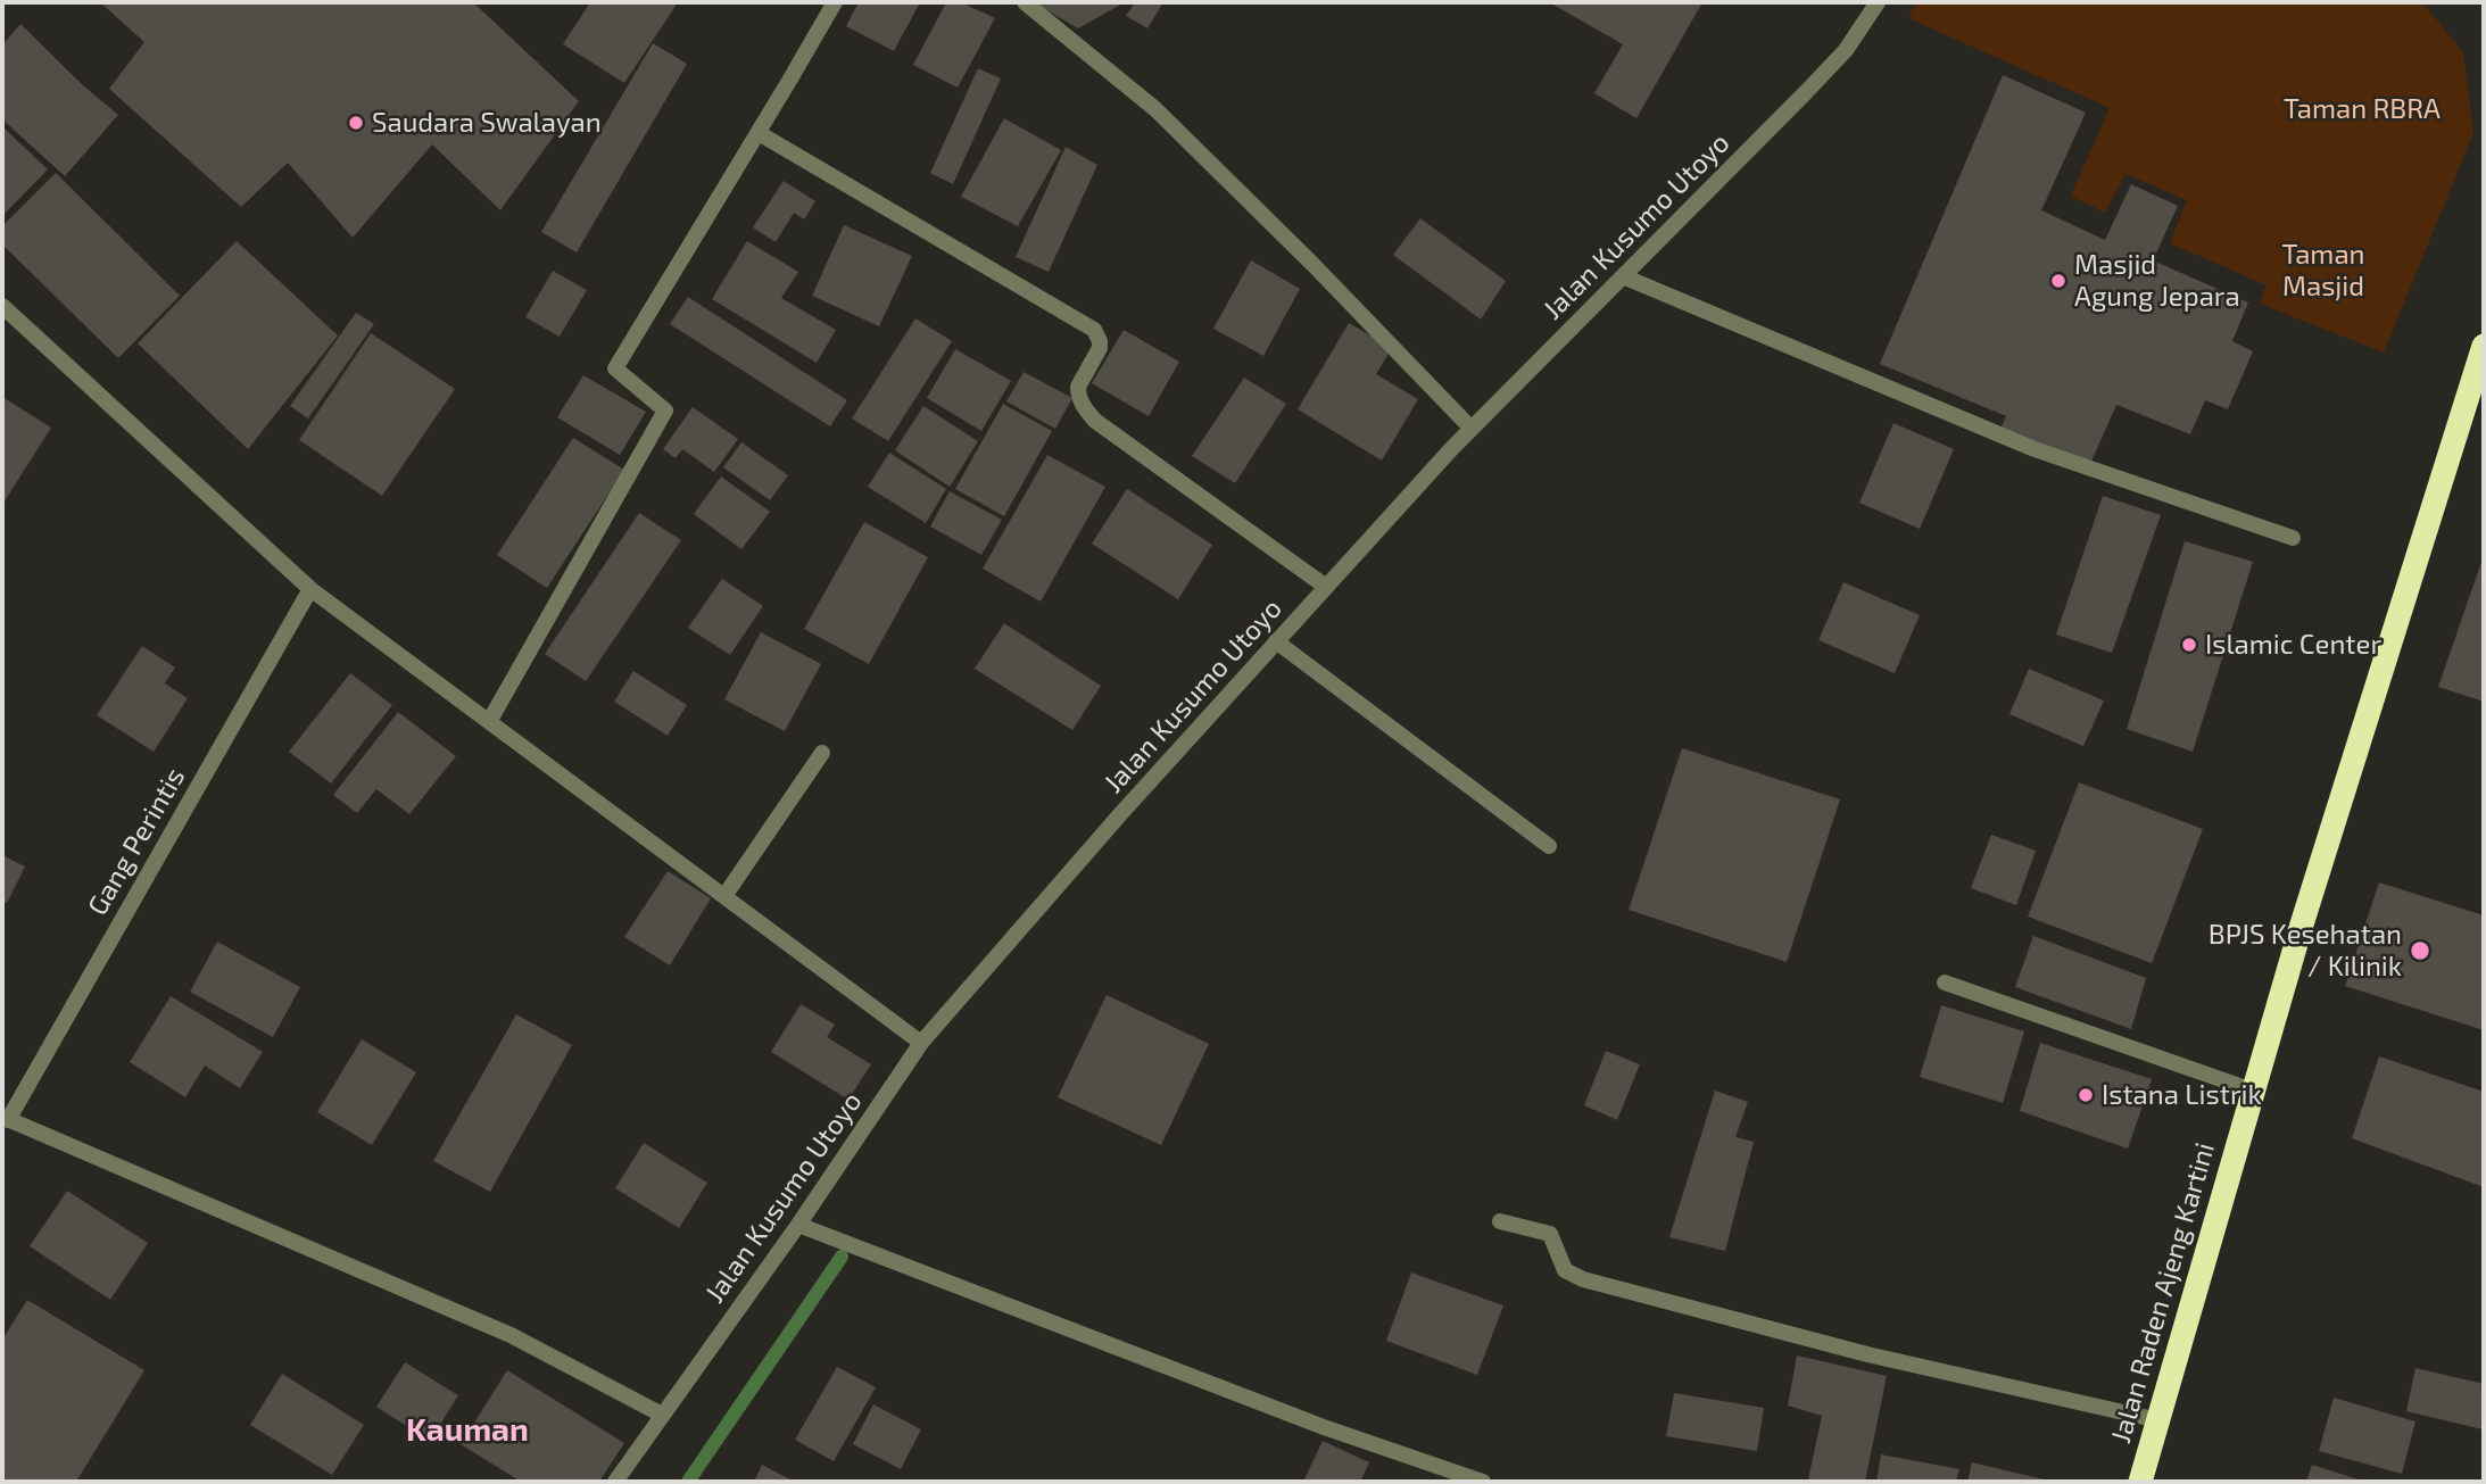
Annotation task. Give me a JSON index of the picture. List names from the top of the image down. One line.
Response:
{"streets":{"highway":["Jalan Raden Ajeng Kartini"],"street":["Jalan Kusumo Utoyo","Gang Perintis"]},"districts":["Kauman"],"parks":["Taman RBRA","Taman Masjid"],"places":["Saudara Swalayan","Masjid Agung Jepara","Islamic Center","BPJS Kesehatan / Kilinik","Istana Listrik"]}
